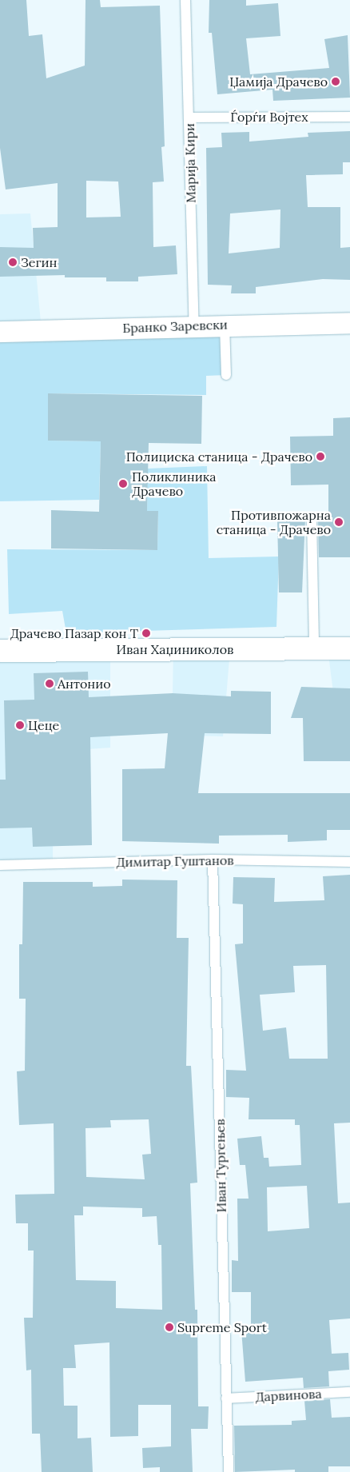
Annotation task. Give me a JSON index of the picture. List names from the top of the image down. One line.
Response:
{"streets":{"street":["Бранко Заревски","Иван Хаџиниколов"],"lane":["Ѓорѓи Војтех","Марија Кири","Димитар Гуштанов","Иван Тургењев","Дарвинова"]},"crossings":[["Ѓорѓи Војтех","Марија Кири"],["Марија Кири","Бранко Заревски"],["Димитар Гуштанов","Иван Тургењев"],["Иван Тургењев","Дарвинова"]],"places":["Џамија Драчево","Зегин","Полициска станица - Драчево","Поликлиника Драчево","Противпожарна станица - Драчево","Драчево Пазар кон Т","Антонио","Цеце","Supreme Sport"]}
